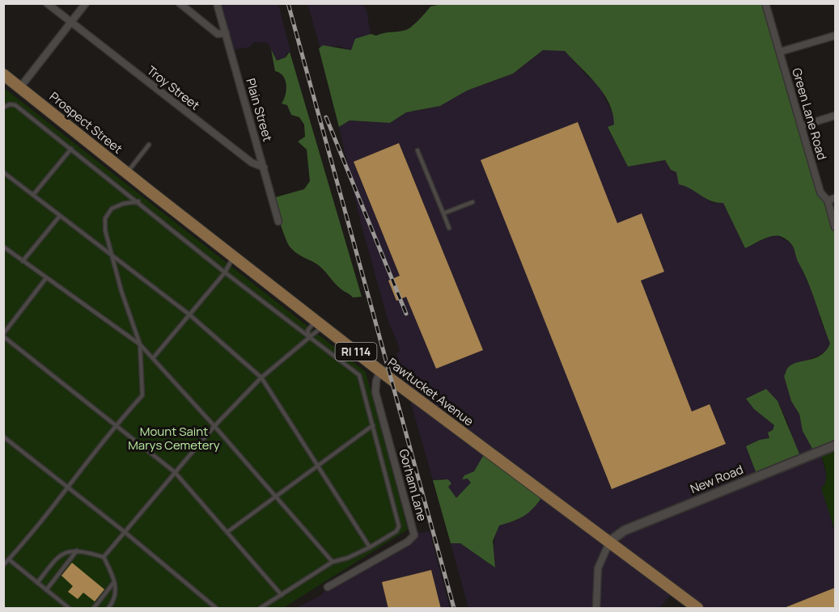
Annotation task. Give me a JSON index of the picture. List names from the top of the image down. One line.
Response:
{"streets":{"main road":["Prospect Street","RI 114","Pawtucket Avenue"],"street":["Troy Street","Plain Street","Green Lane Road","New Road","Gorham Lane"]},"crossings":[["Troy Street","Plain Street"],["Prospect Street","Pawtucket Avenue"],["Pawtucket Avenue","New Road"],["Pawtucket Avenue","Gorham Lane"]],"parks":["Mount Saint Marys Cemetery"]}
